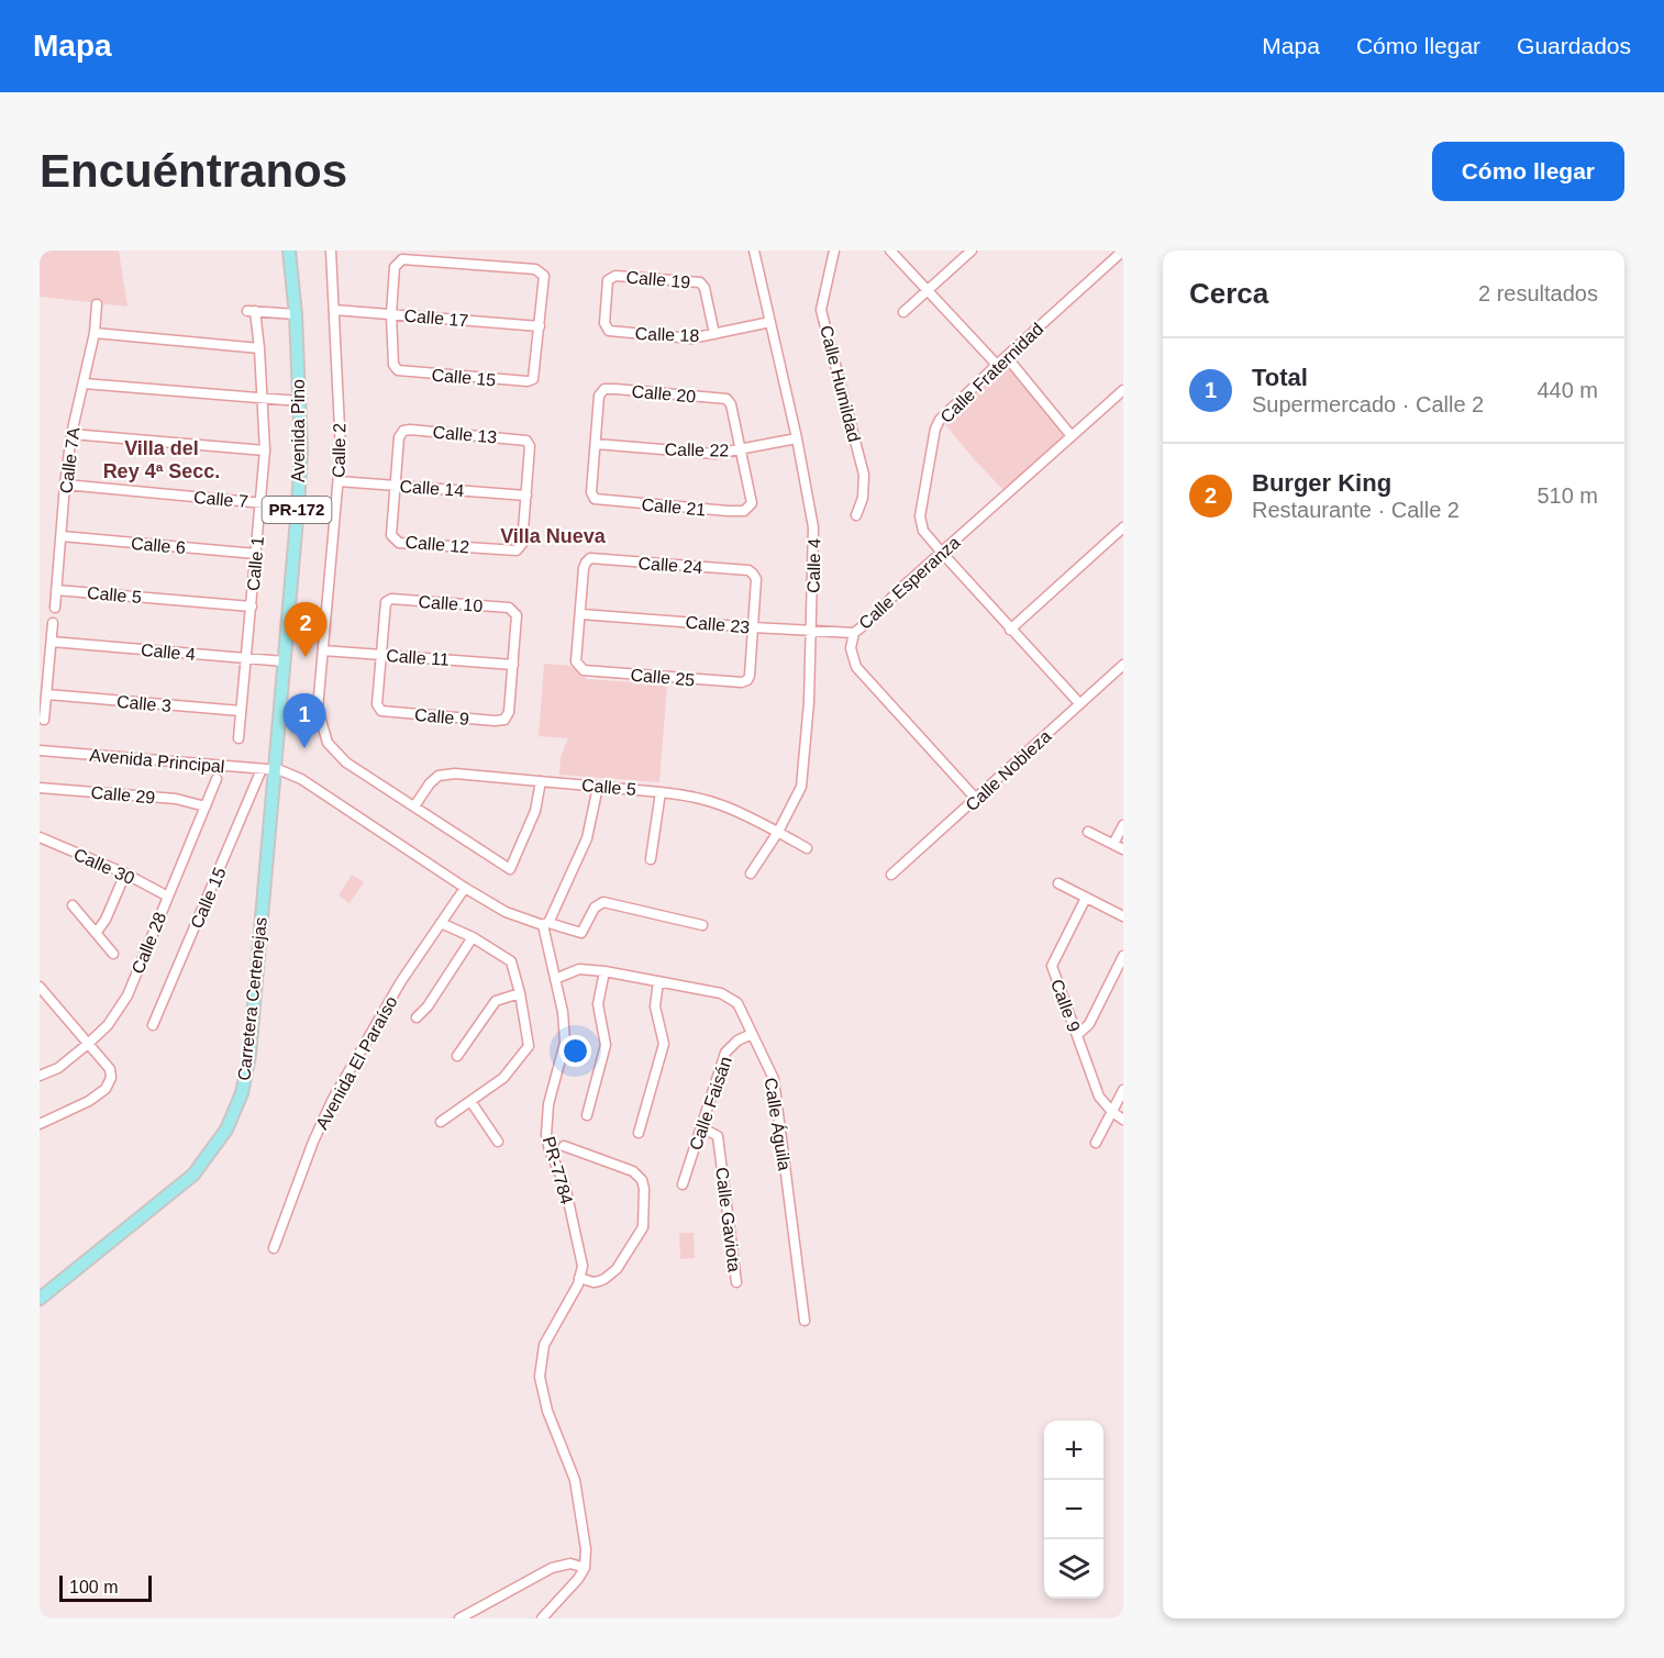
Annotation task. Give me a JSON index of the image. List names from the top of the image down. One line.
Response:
{"streets":{"main road":["Avenida Pino","PR-172","Carretera Certenejas"],"street":["Calle 19","Calle 17","Calle 18","Calle Fraternidad","Calle 15","Calle Humildad","Calle 20","Calle 13","Calle 22","Calle 2","Calle 7A","Calle 14","Calle 7","Calle 21","Calle 12","Calle 6","Calle 1","Calle 24","Calle 4","Calle Esperanza","Calle 5","Calle 10","Calle 23","Calle 11","Calle 25","Calle 3","Calle 9","Avenida Principal","Calle Nobleza","Calle 29","Calle 30","Calle 28","Avenida El Paraíso","Calle Faisán","Calle Águila","PR-7784","Calle Gaviota"]},"crossings":[["Calle 19","Calle 18"],["Calle 17","Calle 15"],["Calle 17","Calle 2"],["Calle 18","Calle 4"],["Calle Fraternidad","Calle Esperanza"],["Calle Fraternidad","Calle Nobleza"],["Calle 15","Avenida Pino"],["Calle 15","Avenida Principal"],["Calle 15","Carretera Certenejas"],["Calle 20","Calle 22"],["Calle 20","Calle 21"],["Avenida Pino","Calle 7"],["Avenida Pino","Calle 1"],["Avenida Pino","Calle 4"],["Avenida Pino","Avenida Principal"],["Avenida Pino","Carretera Certenejas"],["Calle 13","Calle 14"],["Calle 13","Calle 12"],["Calle 22","Calle 21"],["Calle 22","Calle 4"],["Calle 2","Calle 14"],["Calle 2","Calle 7"],["Calle 2","Calle 5"],["Calle 2","Calle 11"],["Calle 7A","Calle 7"],["Calle 7A","Calle 6"],["Calle 7A","Calle 5"],["Calle 14","Calle 12"],["Calle 7","Calle 1"],["Calle 6","Calle 1"],["Calle 1","Calle 4"],["Calle 1","Calle 5"],["Calle 1","Calle 3"],["Calle 24","Calle 23"],["Calle 24","Calle 25"],["Calle 4","Calle 5"],["Calle 4","Calle 23"],["Calle Esperanza","Calle 23"],["Calle Esperanza","Calle Nobleza"],["Calle 10","Calle 11"],["Calle 10","Calle 9"],["Calle 23","Calle 25"],["Calle 11","Calle 9"],["Avenida Principal","Carretera Certenejas"],["Calle 29","Calle 28"],["Calle 30","Calle 28"],["Calle Faisán","Calle Águila"],["Calle Faisán","Calle Gaviota"],["Calle Águila","PR-7784"]],"districts":["Villa del Rey 4ª Secc.","Villa Nueva"],"scale_bar":"100 m","page":{"header":"Mapa","nav":["Mapa","Cómo llegar","Guardados"],"buttons":"Cómo llegar","title":"Encuéntranos","heading":["Cerca","2 resultados"],"list":[{"mark":"1","name":"Total","note":"Supermercado · Calle 2","value":"440 m"},{"mark":"2","name":"Burger King","note":"Restaurante · Calle 2","value":"510 m"}],"pins":["2","1"],"map_buttons":["+","−"],"scale":"100 m"}}
